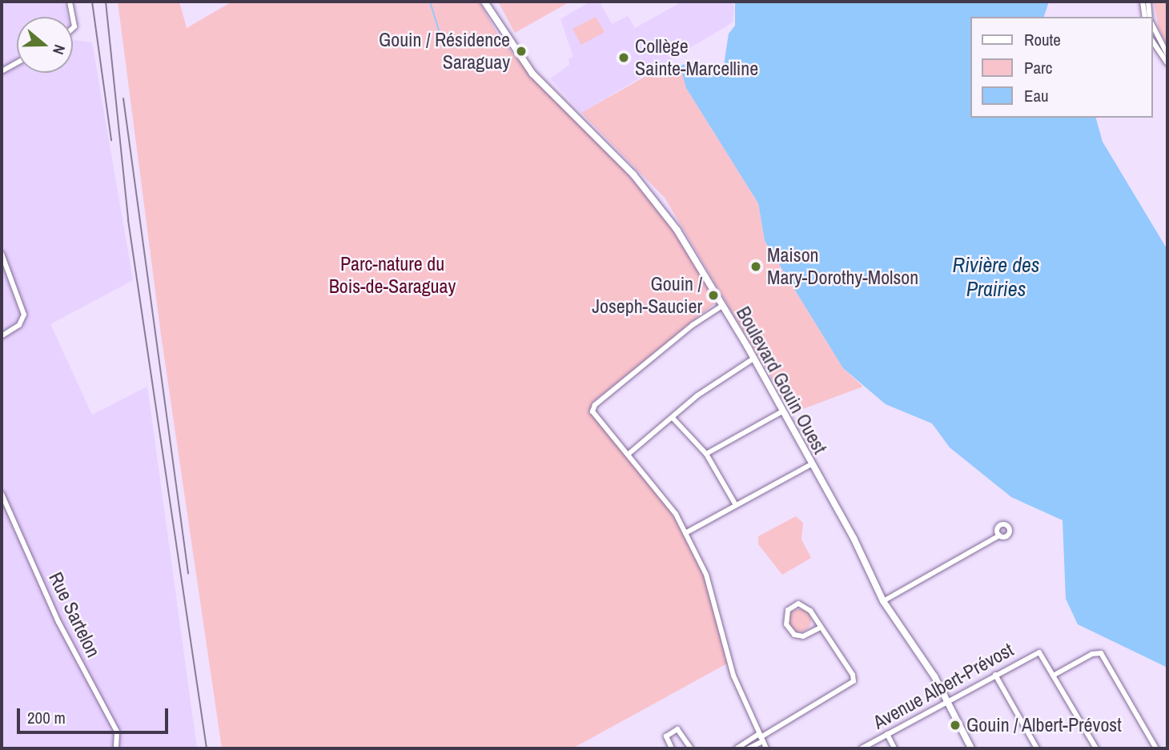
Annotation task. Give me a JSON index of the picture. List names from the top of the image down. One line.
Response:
{"streets":{"street":["Boulevard Gouin Ouest","Rue Sartelon","Avenue Albert-Prévost"]},"crossings":[["Boulevard Gouin Ouest","Avenue Albert-Prévost"]],"water":["Rivière des Prairies"],"parks":["Parc-nature du Bois-de-Saraguay"],"places":["Gouin / Résidence Saraguay","Collège Sainte-Marcelline","Maison Mary-Dorothy-Molson","Gouin / Joseph-Saucier","Gouin / Albert-Prévost"],"legend":["Route","Parc","Eau"],"scale_bar":"200 m","north":"right"}
